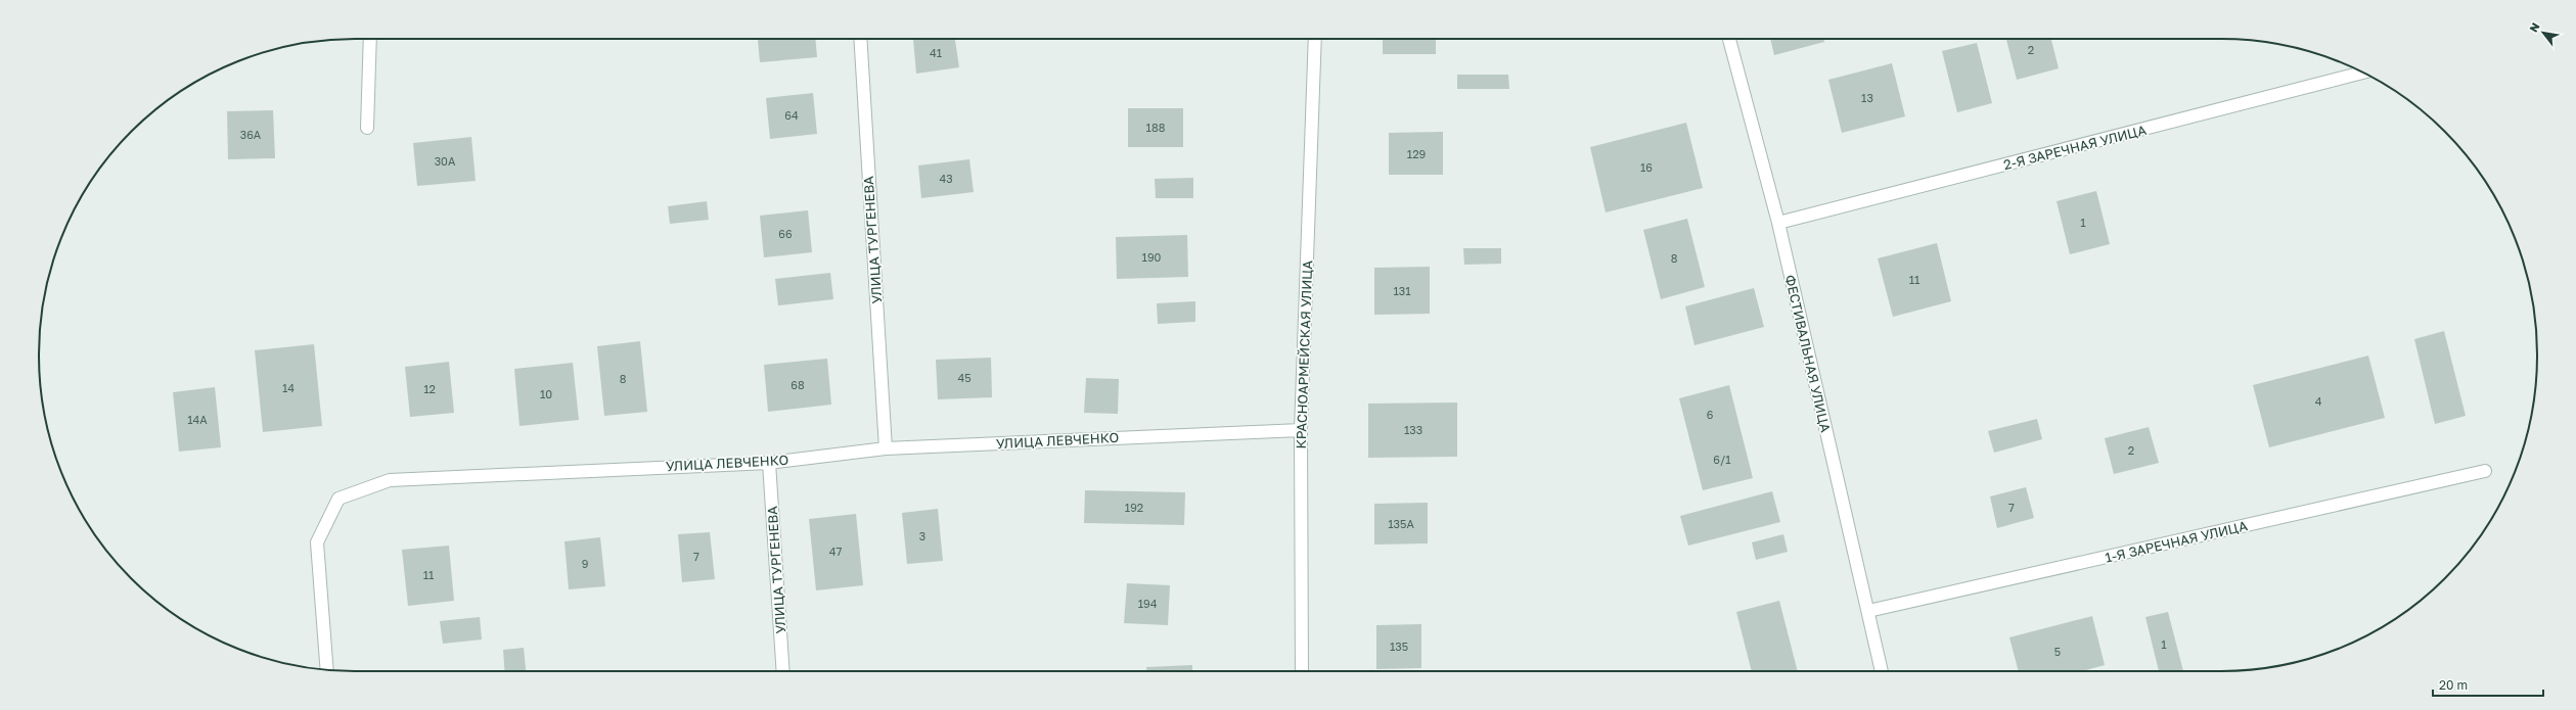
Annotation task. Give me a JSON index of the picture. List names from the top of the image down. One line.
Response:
{"streets":{"street":["2-Я ЗАРЕЧНАЯ УЛИЦА","УЛИЦА ТУРГЕНЕВА","ФЕСТИВАЛЬНАЯ УЛИЦА","КРАСНОАРМЕЙСКАЯ УЛИЦА","УЛИЦА ЛЕВЧЕНКО","1-Я ЗАРЕЧНАЯ УЛИЦА"]},"crossings":[["2-Я ЗАРЕЧНАЯ УЛИЦА","ФЕСТИВАЛЬНАЯ УЛИЦА"],["УЛИЦА ТУРГЕНЕВА","УЛИЦА ЛЕВЧЕНКО"],["ФЕСТИВАЛЬНАЯ УЛИЦА","1-Я ЗАРЕЧНАЯ УЛИЦА"],["КРАСНОАРМЕЙСКАЯ УЛИЦА","УЛИЦА ЛЕВЧЕНКО"]],"house_numbers":["2","41","13","64","188","36А","129","30А","16","43","1","66","190","8","11","131","45","8","68","14","12","10","4","6","14А","133","2","6/1","192","7","135А","3","47","7","9","11","194","1","135","5"],"scale_bar":"20 m","north":"top left"}
